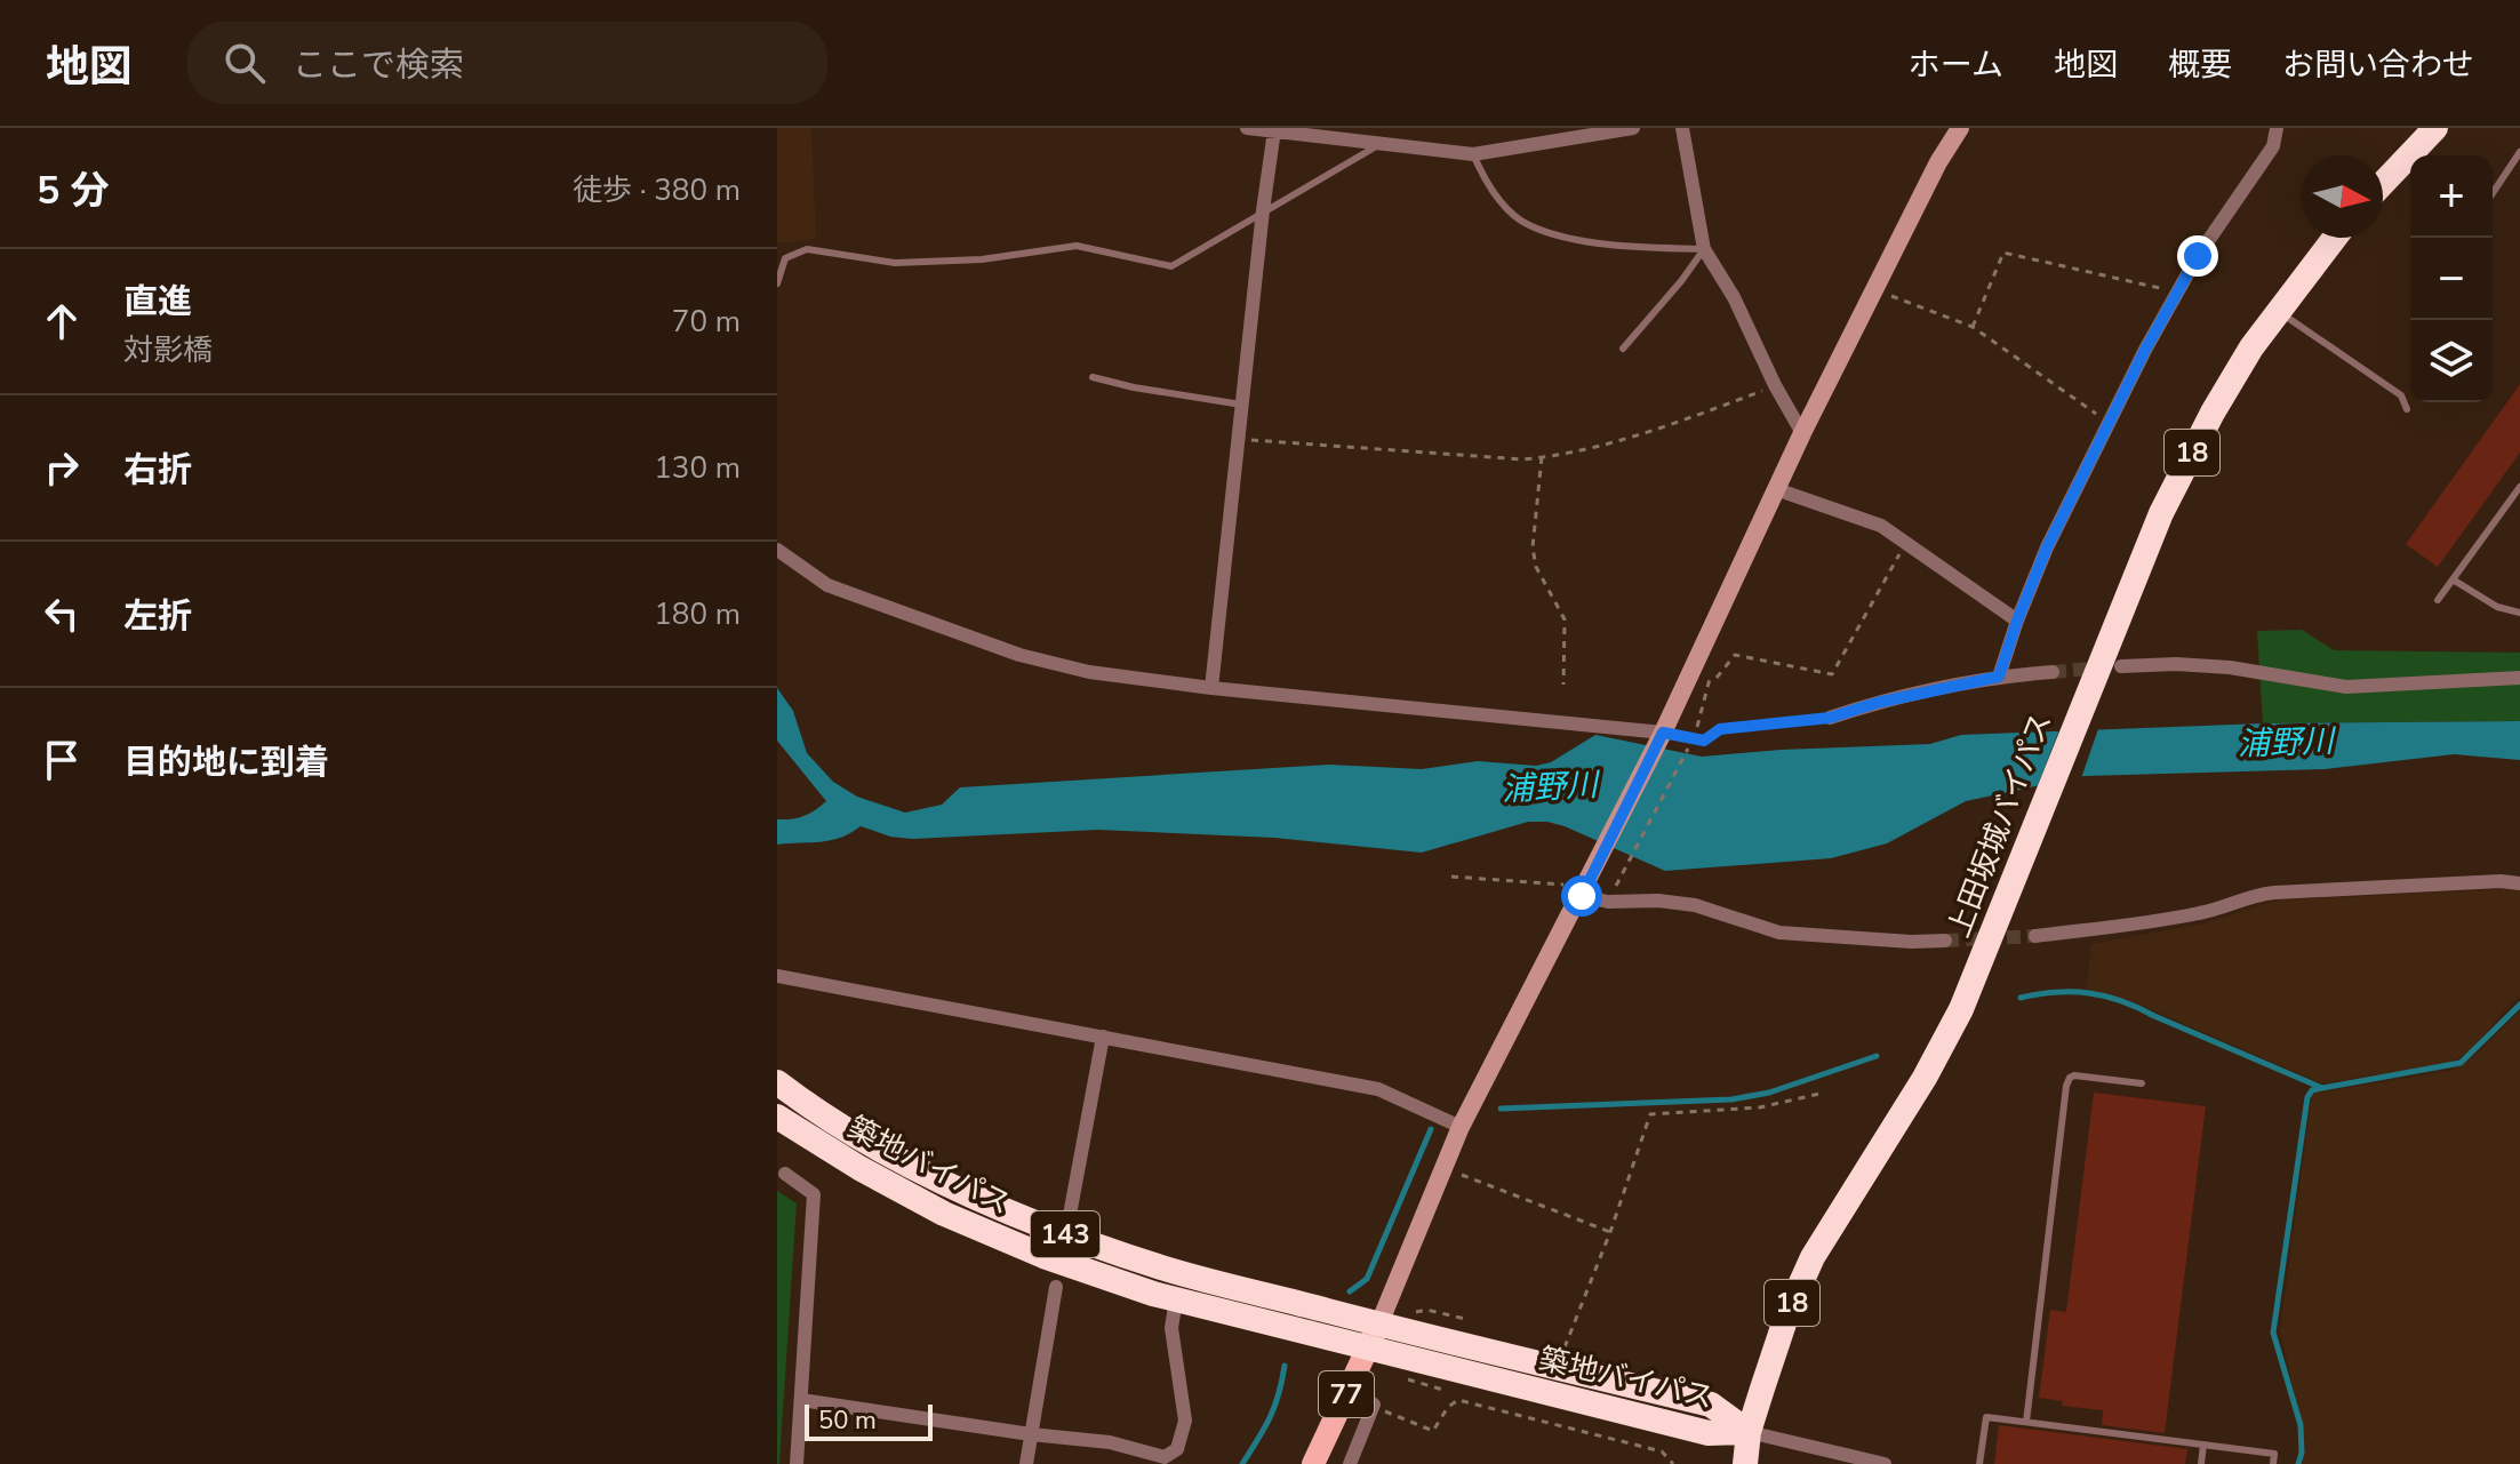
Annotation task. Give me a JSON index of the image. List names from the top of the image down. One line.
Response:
{"streets":{"highway":["18","上田坂城バイパス","築地バイパス","143"],"main road":["77"]},"crossings":[["上田坂城バイパス","築地バイパス"],["築地バイパス","77"]],"water":["浦野川"],"scale_bar":"50 m","north":"right","page":{"header":"地図","search":"ここで検索","nav":["ホーム","地図","概要","お問い合わせ"],"heading":["5 分","徒歩 · 380 m"],"map_buttons":["+","−"],"list":[["直進","対影橋","70 m"],["右折","130 m"],["左折","180 m"],"目的地に到着"],"scale":"50 m"}}
